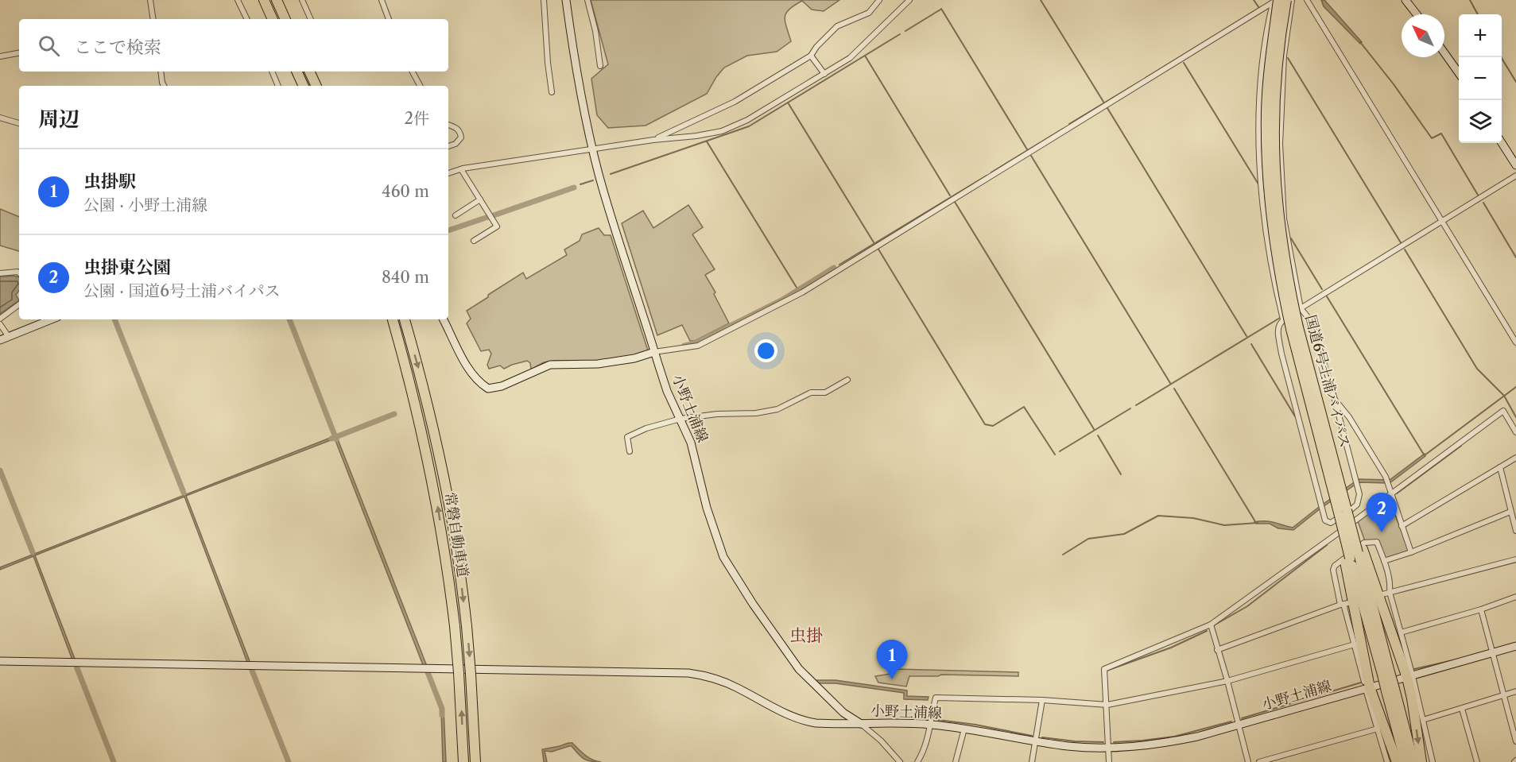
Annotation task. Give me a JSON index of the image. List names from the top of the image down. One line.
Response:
{"streets":{"highway":["国道6号土浦バイパス","常磐自動車道"],"main road":["小野土浦線"]},"districts":["虫掛"],"north":"top left","page":{"map_buttons":["+","−"],"search":"ここで検索","heading":["周辺","2件"],"list":[{"mark":"1","name":"虫掛駅","note":"公園 · 小野土浦線","value":"460 m"},{"mark":"2","name":"虫掛東公園","note":"公園 · 国道6号土浦バイパス","value":"840 m"}],"pins":["2","1"]}}
